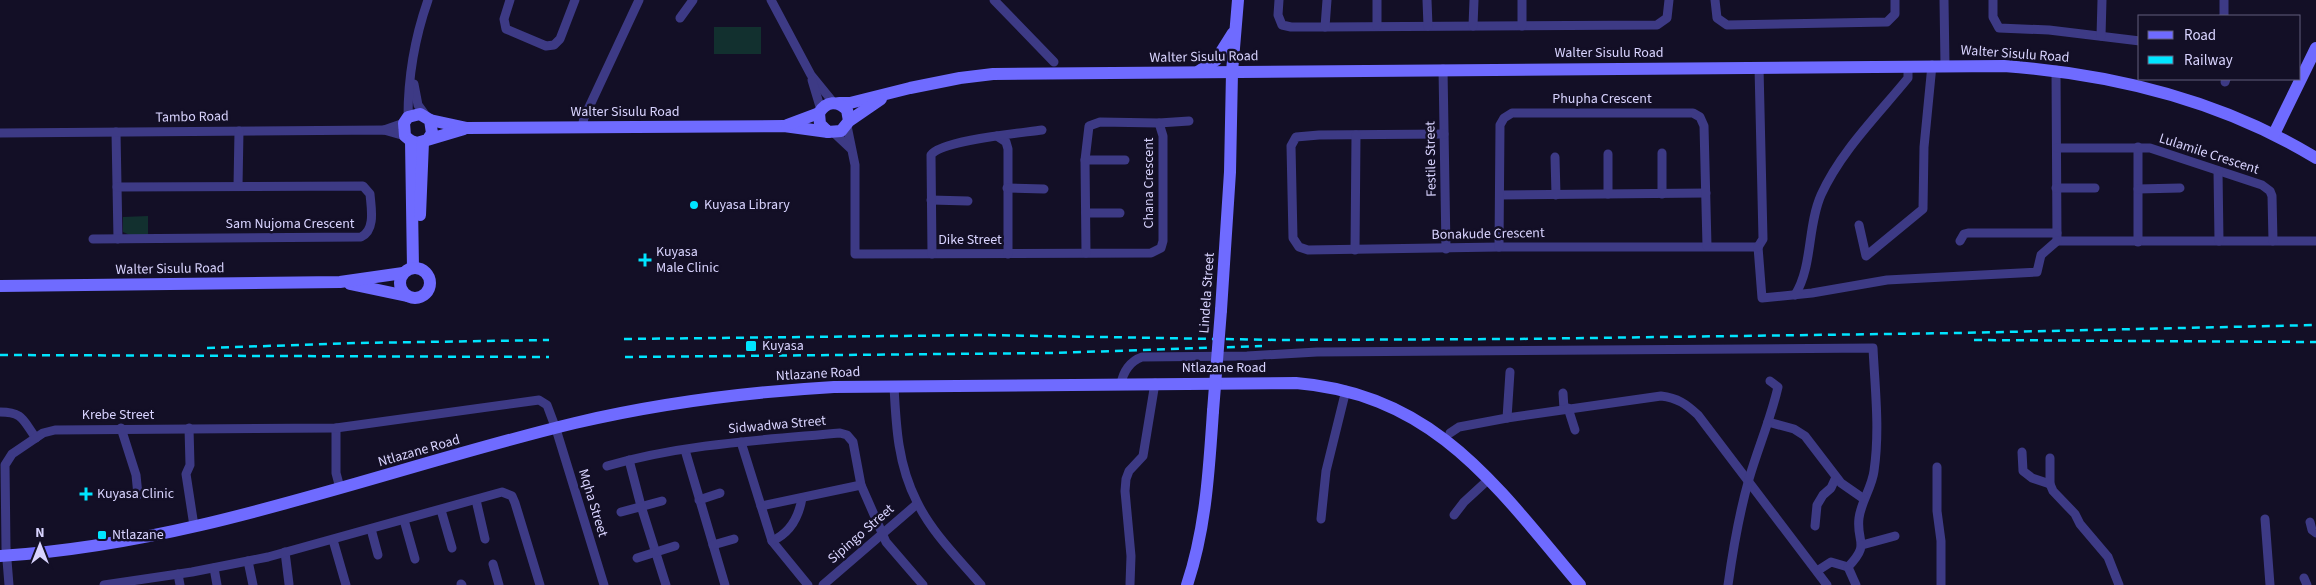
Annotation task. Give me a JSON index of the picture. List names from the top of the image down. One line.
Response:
{"streets":{"street":["Walter Sisulu Road","Phupha Crescent","Tambo Road","Lulamile Crescent","Festile Street","Chana Crescent","Sam Nujoma Crescent","Bonakude Crescent","Dike Street","Lindela Street","Ntlazane Road","Krebe Street","Sidwadwa Street","Mqha Street","Sipingo Street"]},"crossings":[["Walter Sisulu Road","Tambo Road"],["Walter Sisulu Road","Festile Street"],["Walter Sisulu Road","Lindela Street"],["Phupha Crescent","Bonakude Crescent"],["Festile Street","Bonakude Crescent"],["Chana Crescent","Dike Street"],["Ntlazane Road","Krebe Street"],["Ntlazane Road","Mqha Street"],["Krebe Street","Mqha Street"],["Sidwadwa Street","Sipingo Street"]],"places":{"other":["Kuyasa Library"],"health":["Kuyasa Male Clinic","Kuyasa Clinic"],"transit":["Kuyasa","Ntlazane"]},"legend":["Road","Railway"],"north":"top"}
